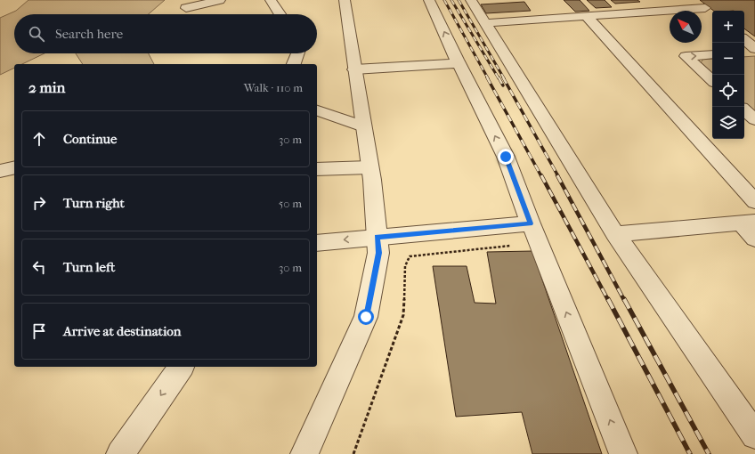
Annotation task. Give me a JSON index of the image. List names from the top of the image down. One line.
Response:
{"north":"top left","page":{"map_buttons":["+","−"],"search":"Search here","heading":["2 min","Walk · 110 m"],"list":[["Continue","30 m"],["Turn right","50 m"],["Turn left","30 m"],"Arrive at destination"]}}
